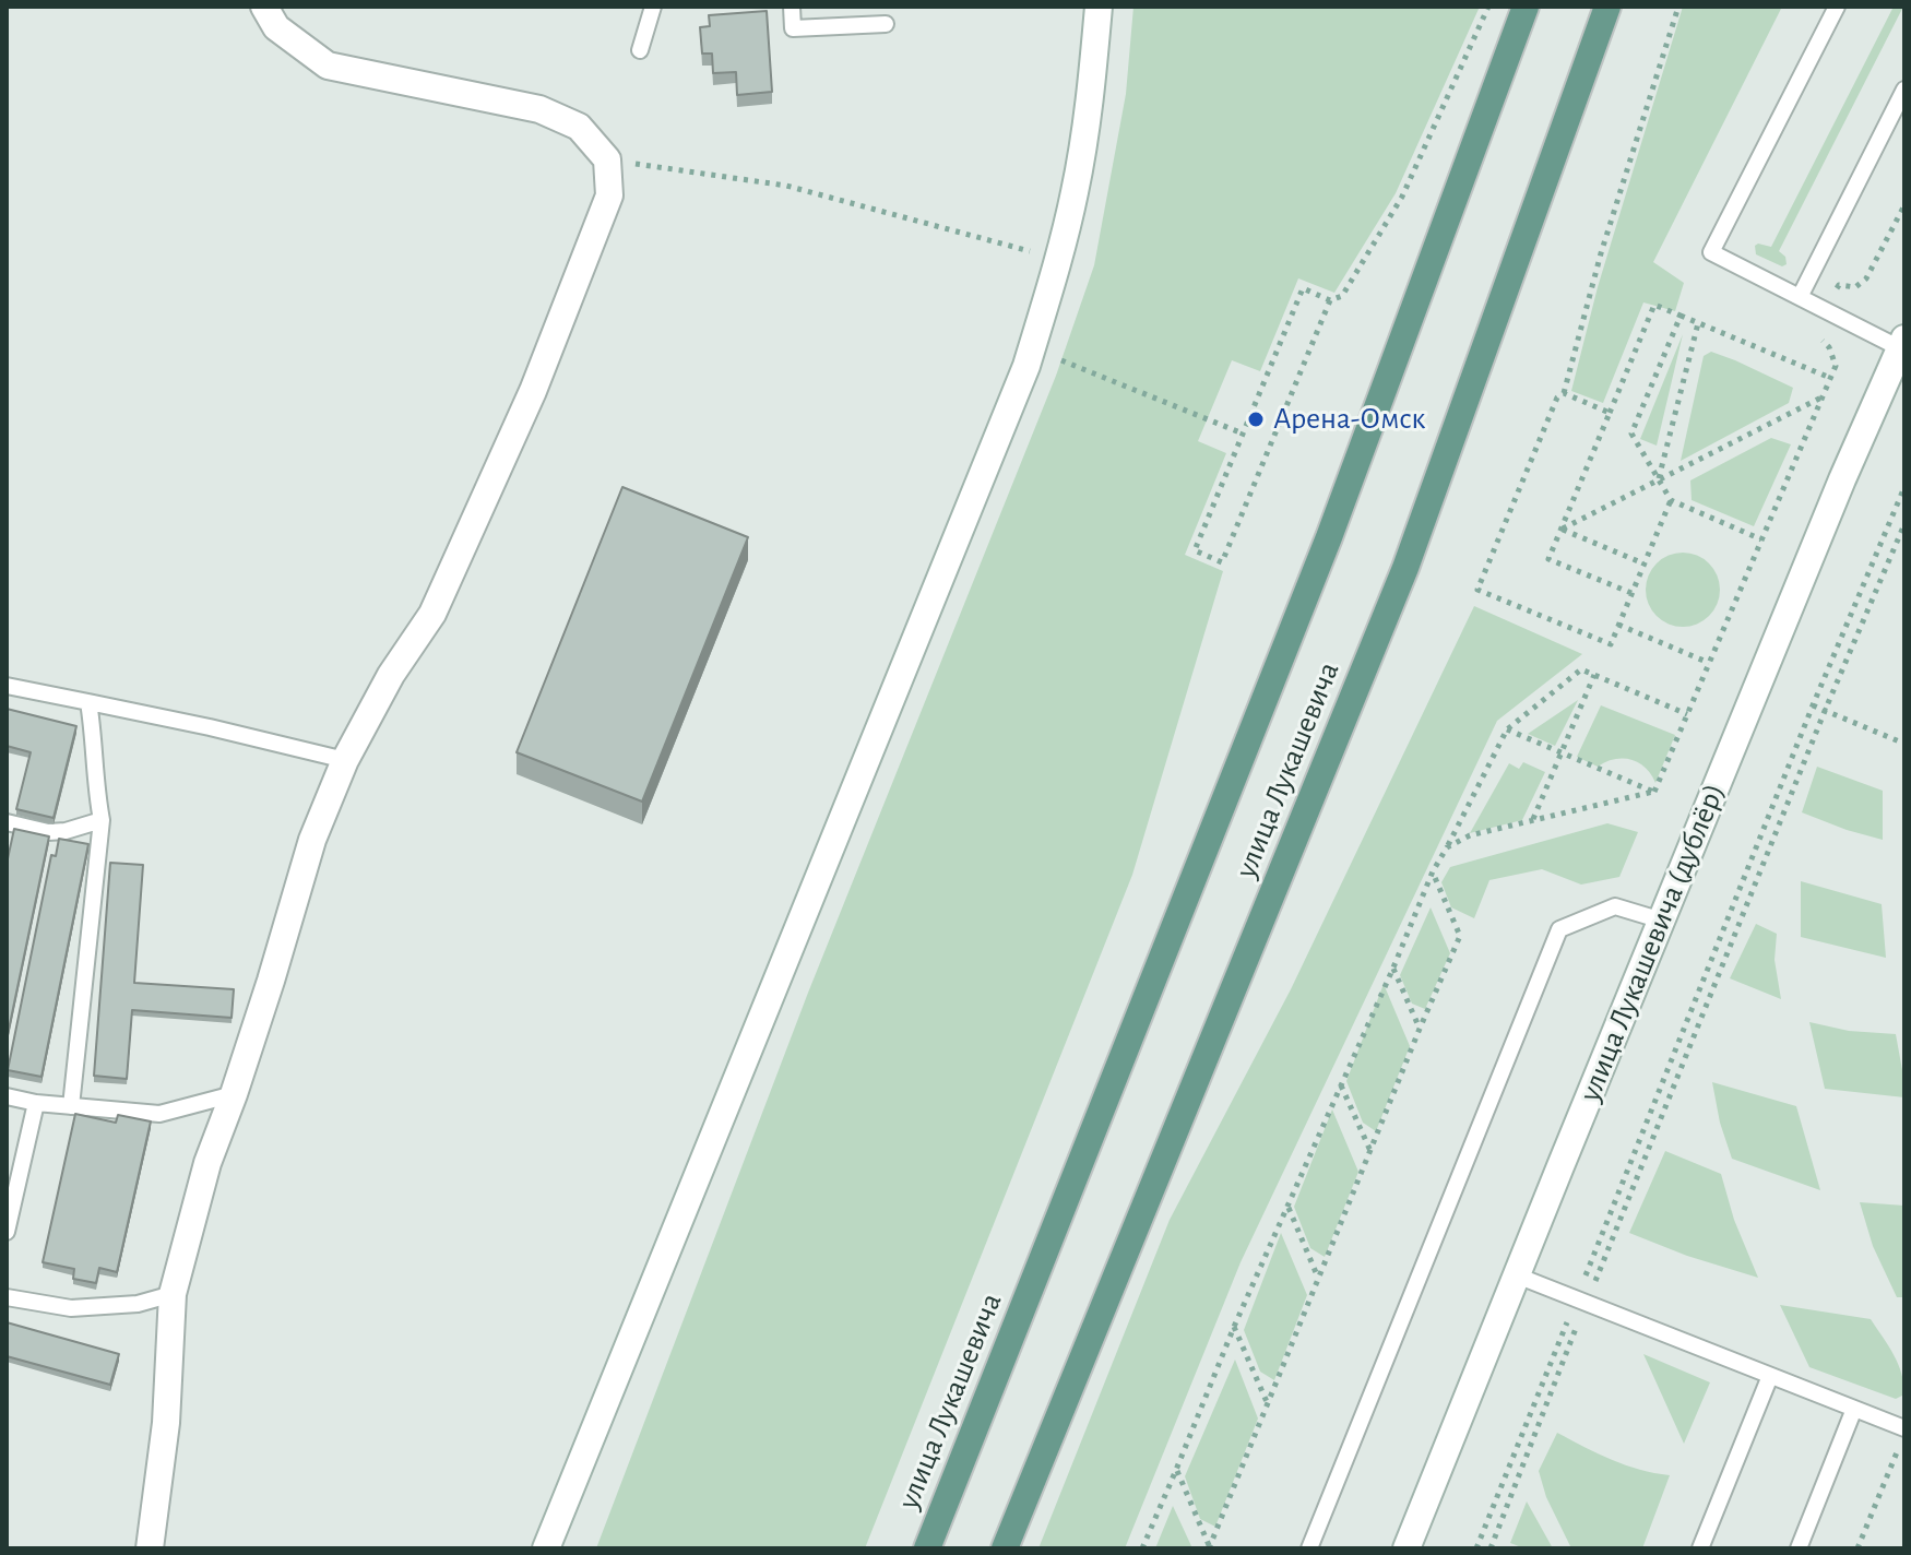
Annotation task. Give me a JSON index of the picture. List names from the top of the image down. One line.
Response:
{"streets":{"main road":["улица Лукашевича"],"street":["улица Лукашевича (дублёр)"]},"places":["Арена-Омск"]}
